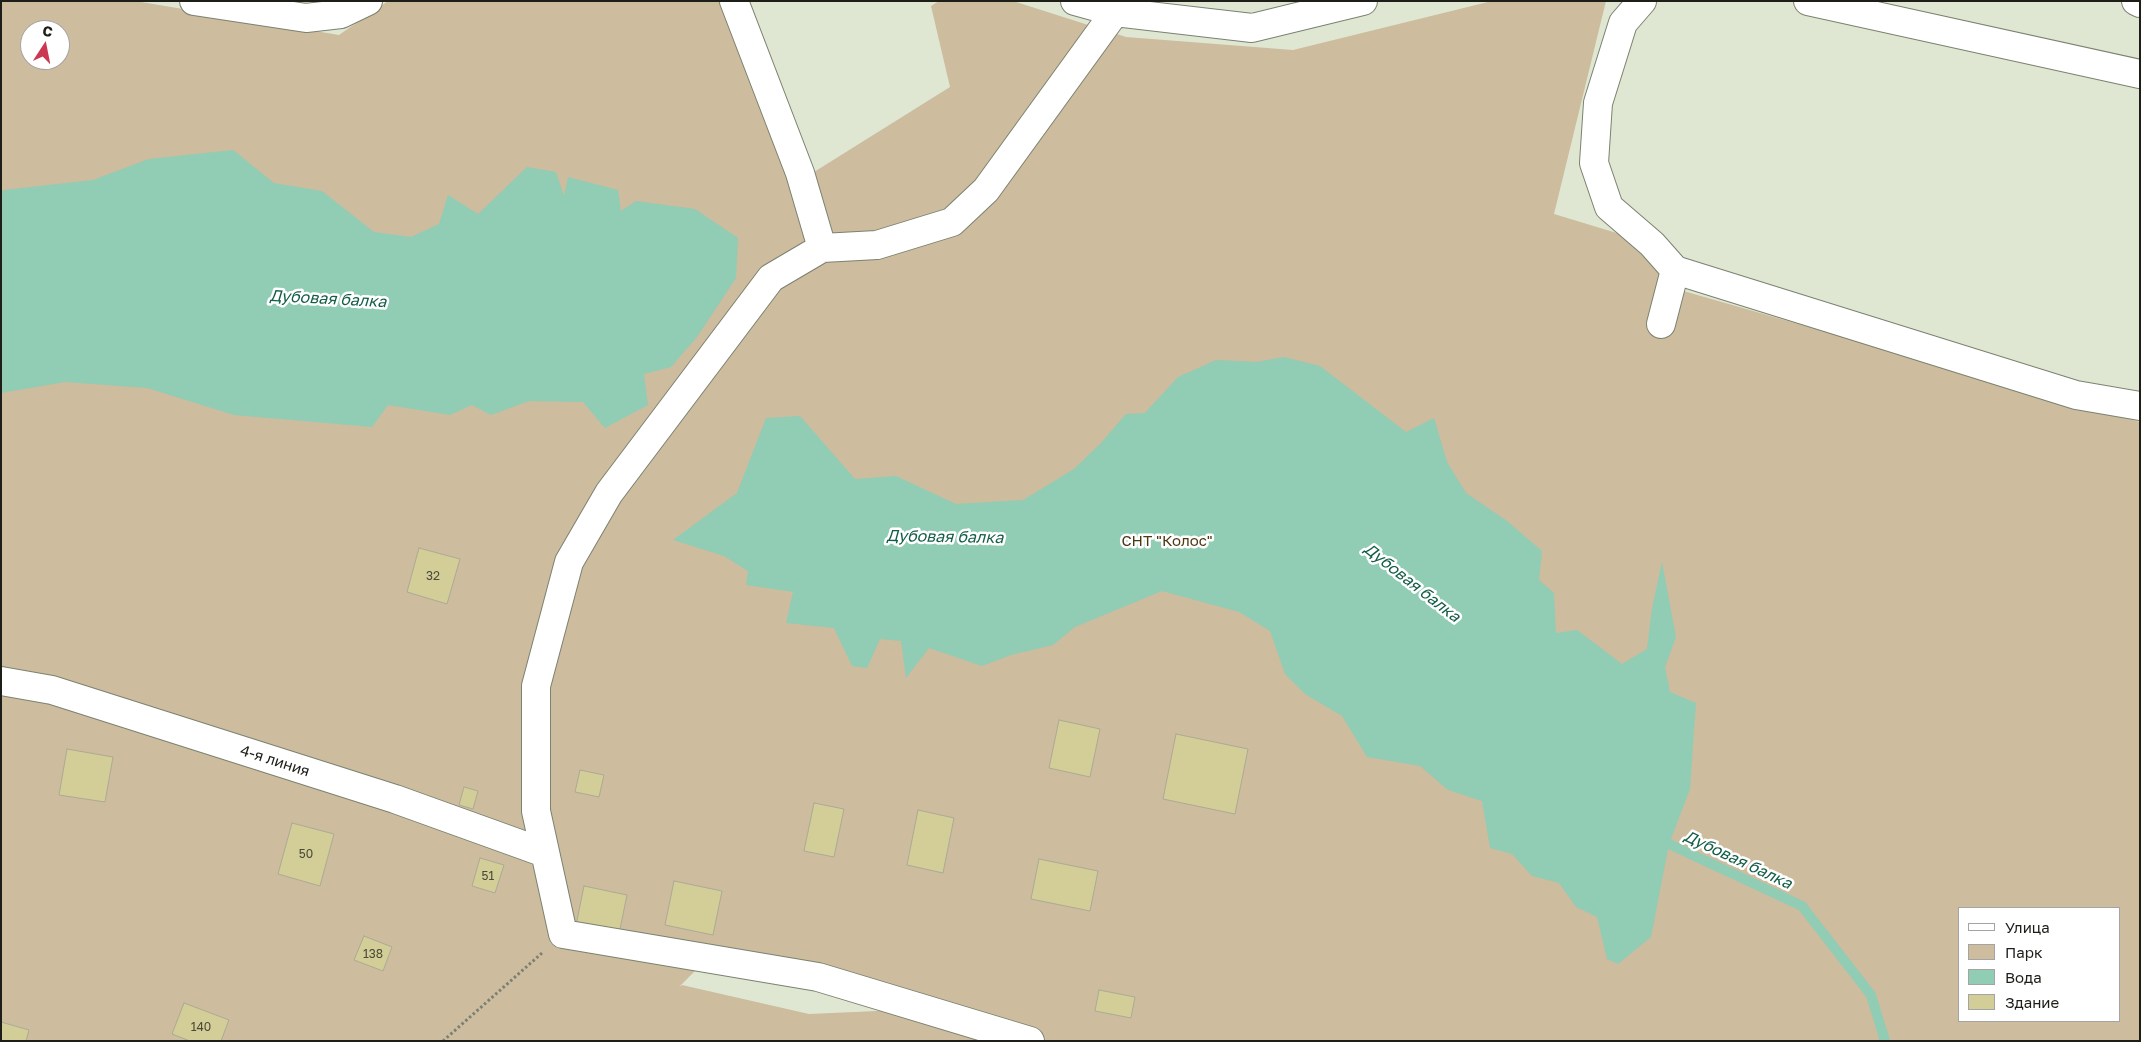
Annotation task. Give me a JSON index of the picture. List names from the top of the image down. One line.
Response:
{"streets":{"street":["4-я линия"]},"water":["Дубовая балка"],"parks":["СНТ \"Колос\""],"house_numbers":["32","50","51","138","140"],"legend":["Улица","Парк","Вода","Здание"],"north":"top"}
